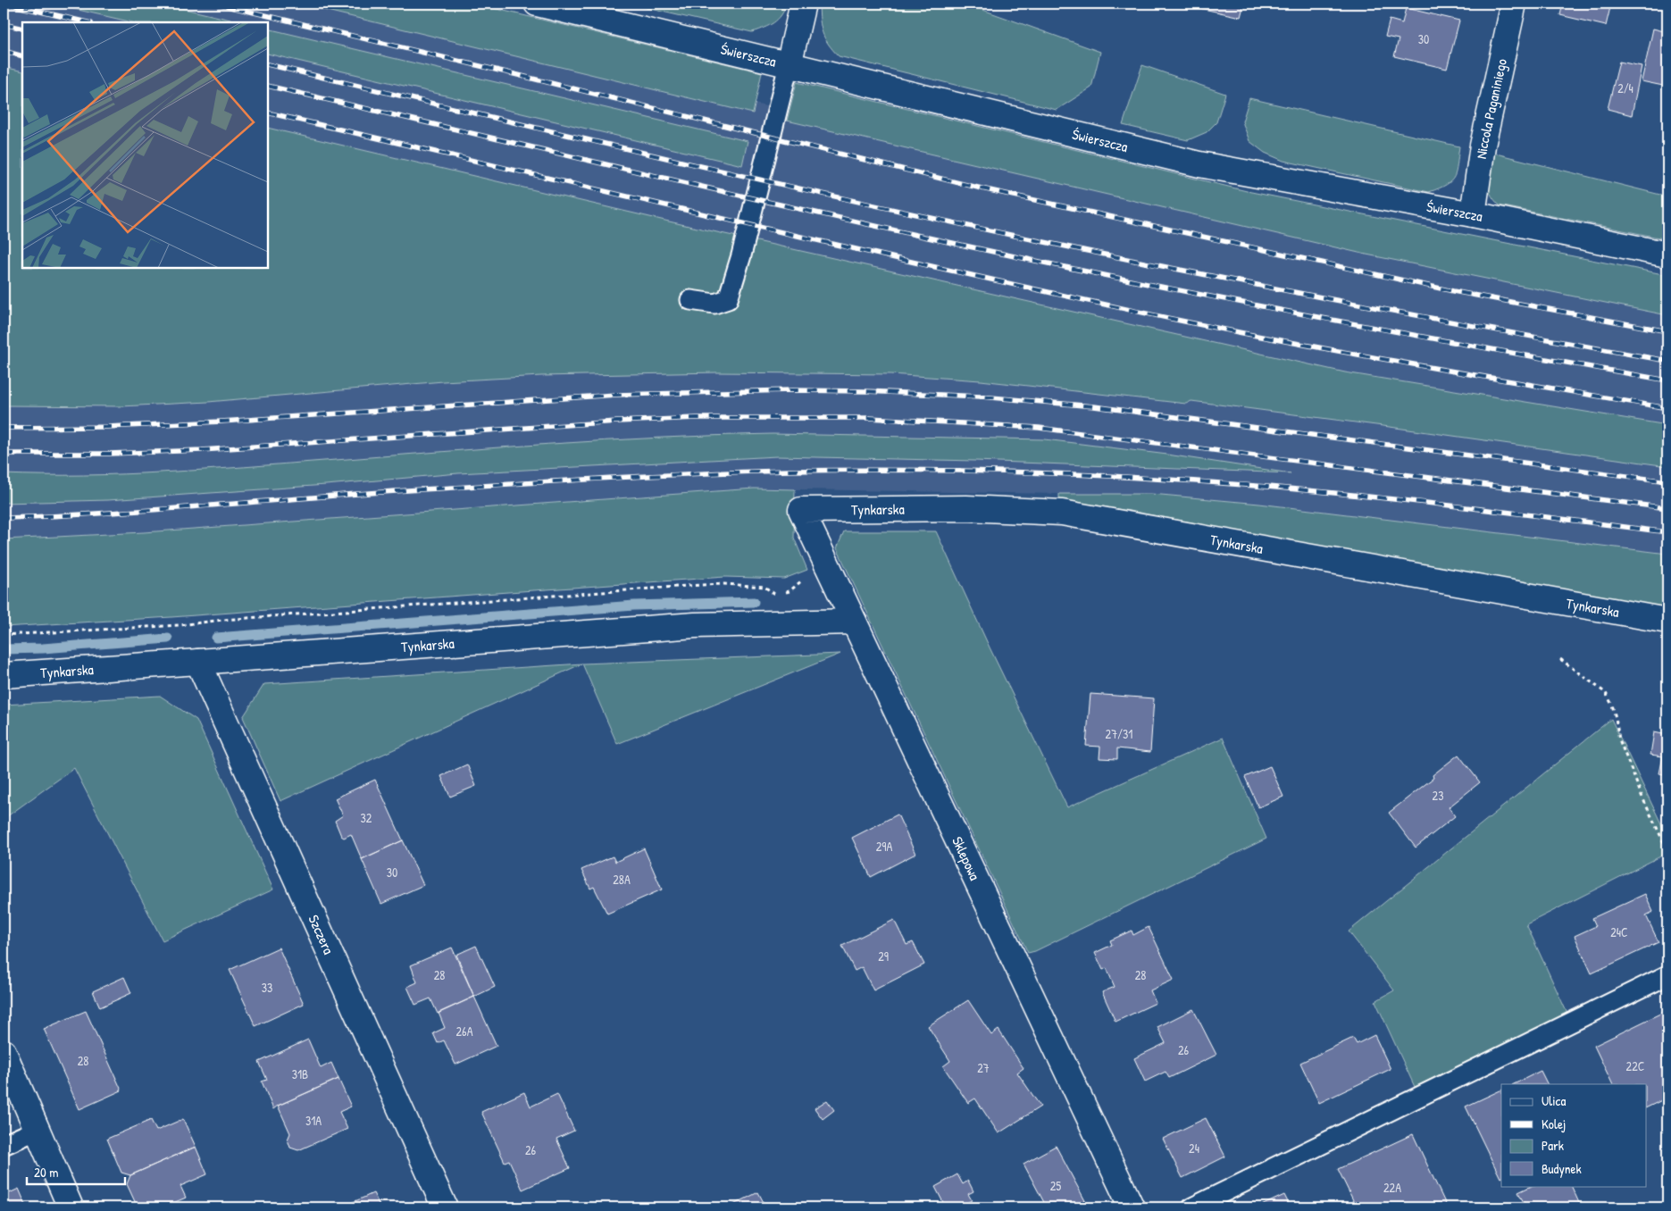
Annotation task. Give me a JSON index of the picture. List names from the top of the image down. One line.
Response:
{"streets":{"street":["Świerszcza","Niccola Paganiniego","Tynkarska","Sklepowa","Szczera"]},"crossings":[["Świerszcza","Niccola Paganiniego"],["Tynkarska","Sklepowa"],["Tynkarska","Szczera"]],"house_numbers":["30","2/4","27/31","23","32","29A","30","28A","24C","29","28","28","33","26A","26","28","22C","27","31B","31A","24","26","25","22A"],"legend":["Ulica","Kolej","Park","Budynek"],"scale_bar":"20 m"}
